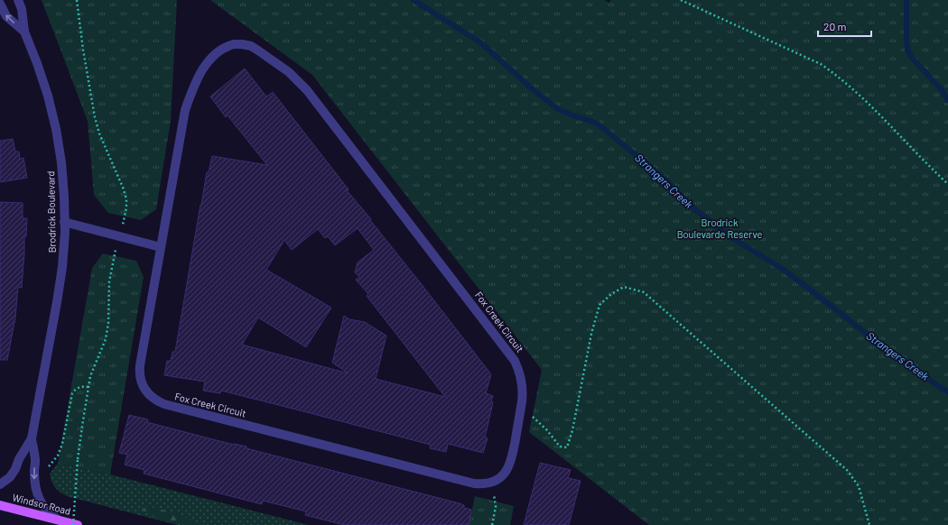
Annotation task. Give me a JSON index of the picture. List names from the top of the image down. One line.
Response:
{"streets":{"main road":["Windsor Road"],"street":["Brodrick Boulevard","Fox Creek Circuit"]},"crossings":[["Brodrick Boulevard","Windsor Road"]],"water":["Strangers Creek"],"parks":["Brodrick Boulevarde Reserve"],"scale_bar":"20 m"}
